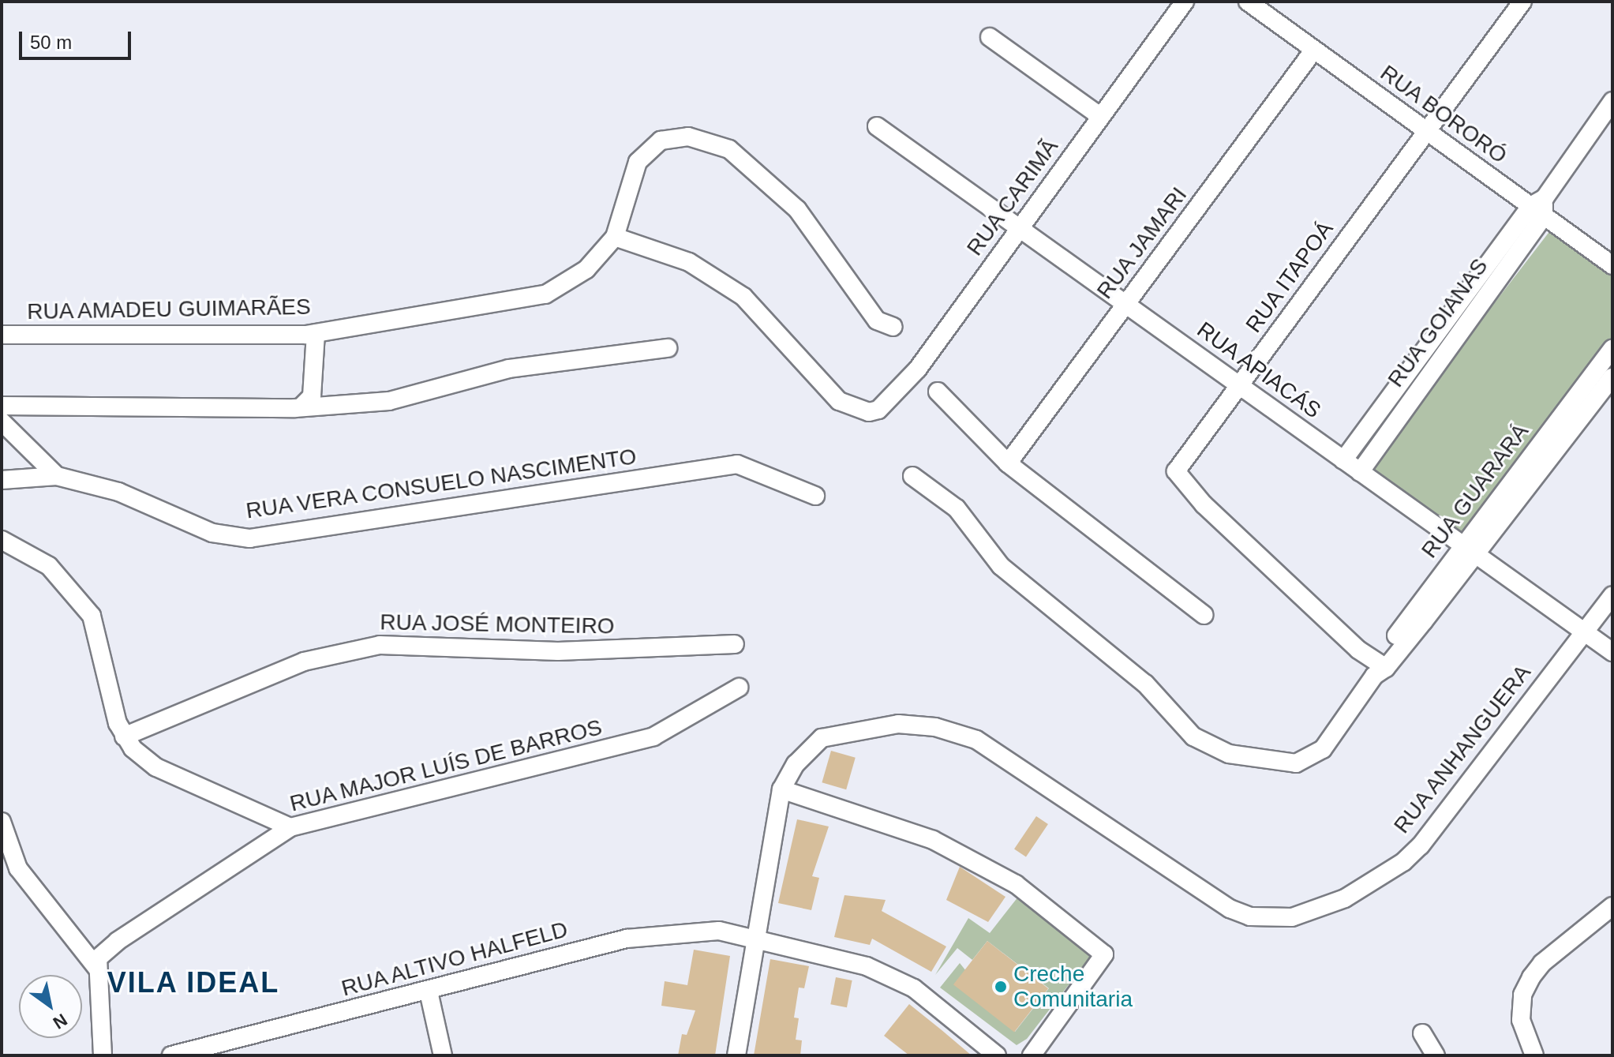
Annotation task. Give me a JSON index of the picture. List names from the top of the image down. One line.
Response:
{"streets":{"street":["RUA BORORÓ","RUA CARIMÃ","RUA JAMARI","RUA ITAPOÁ","RUA AMADEU GUIMARÃES","RUA GOIANAS","RUA APIACÁS","RUA VERA CONSUELO NASCIMENTO","RUA GUARARÁ","RUA JOSÉ MONTEIRO","RUA ANHANGUERA","RUA MAJOR LUÍS DE BARROS","RUA ALTIVO HALFELD"]},"crossings":[["RUA BORORÓ","RUA JAMARI"],["RUA BORORÓ","RUA ITAPOÁ"],["RUA BORORÓ","RUA GOIANAS"],["RUA CARIMÃ","RUA AMADEU GUIMARÃES"],["RUA CARIMÃ","RUA APIACÁS"],["RUA JAMARI","RUA APIACÁS"],["RUA ITAPOÁ","RUA APIACÁS"],["RUA ITAPOÁ","RUA GUARARÁ"],["RUA GOIANAS","RUA APIACÁS"],["RUA APIACÁS","RUA GUARARÁ"],["RUA APIACÁS","RUA ANHANGUERA"]],"districts":["VILA IDEAL"],"places":["Creche Comunitaria"],"scale_bar":"50 m","north":"bottom right"}
